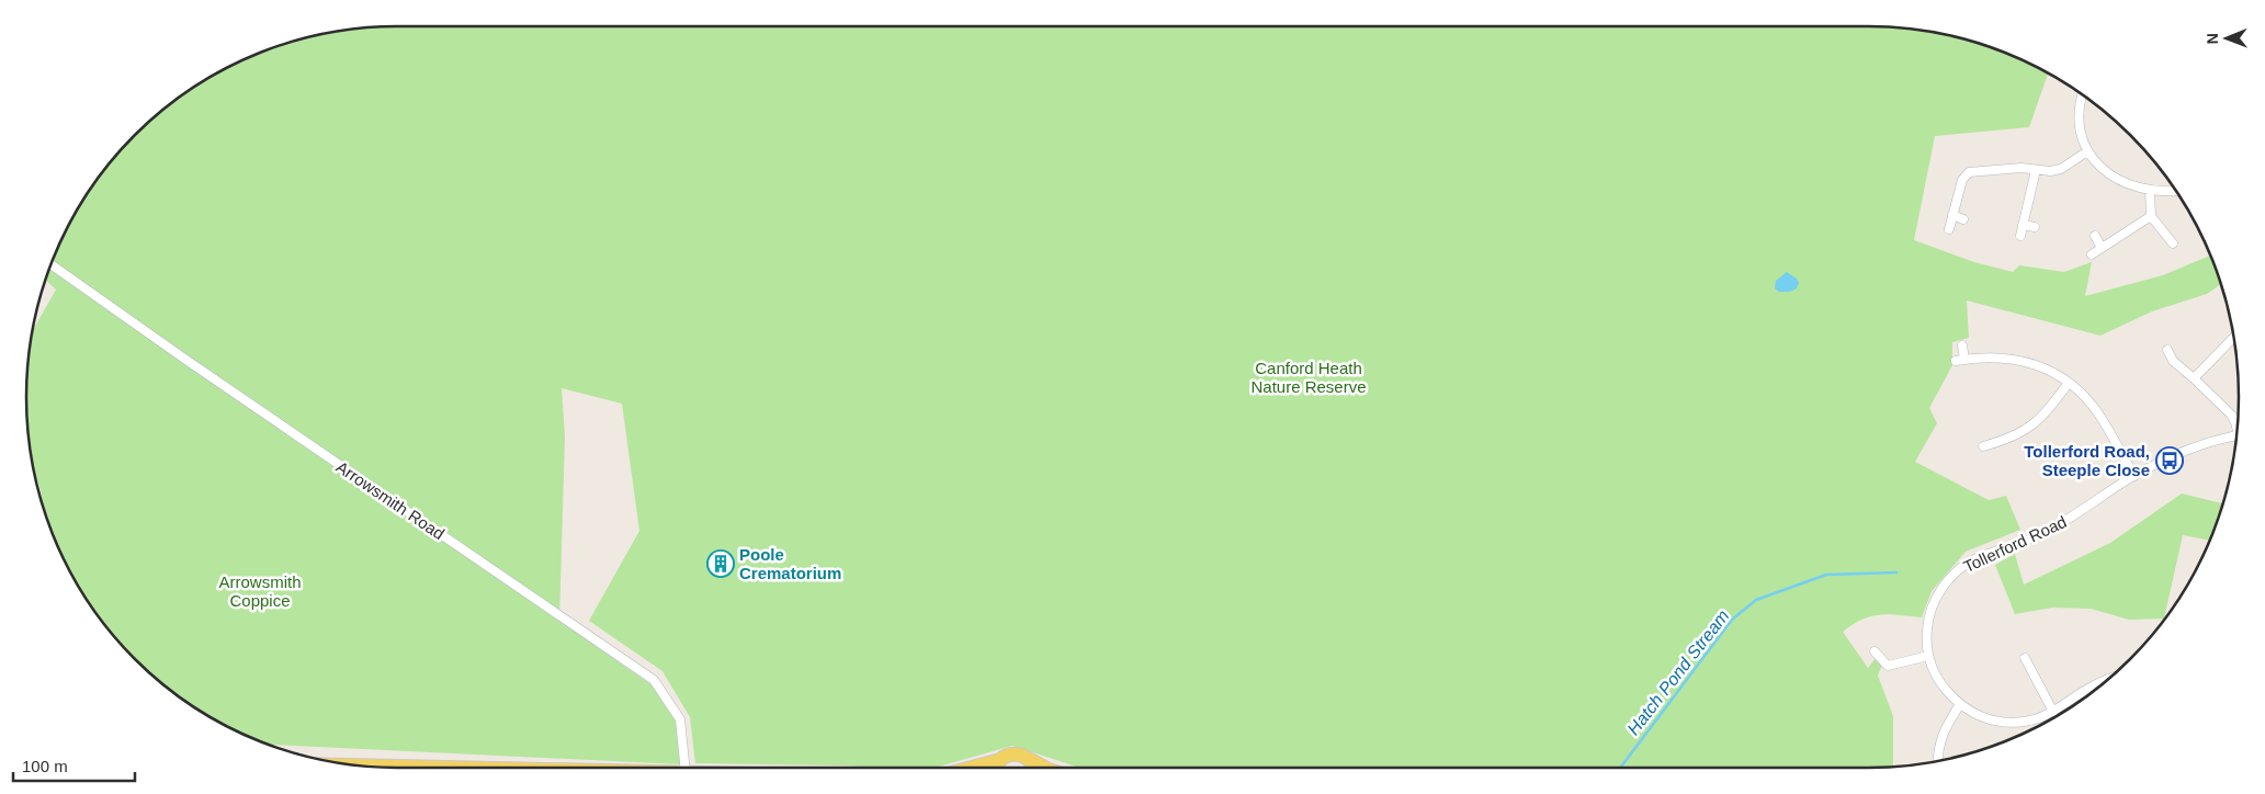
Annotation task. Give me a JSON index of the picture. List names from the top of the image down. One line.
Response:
{"streets":{"street":["Arrowsmith Road","Tollerford Road"]},"water":["Hatch Pond Stream"],"parks":["Canford Heath Nature Reserve","Arrowsmith Coppice"],"places":{"bus stop":["Tollerford Road, Steeple Close"],"building":["Poole Crematorium"]},"scale_bar":"100 m","north":"left"}
